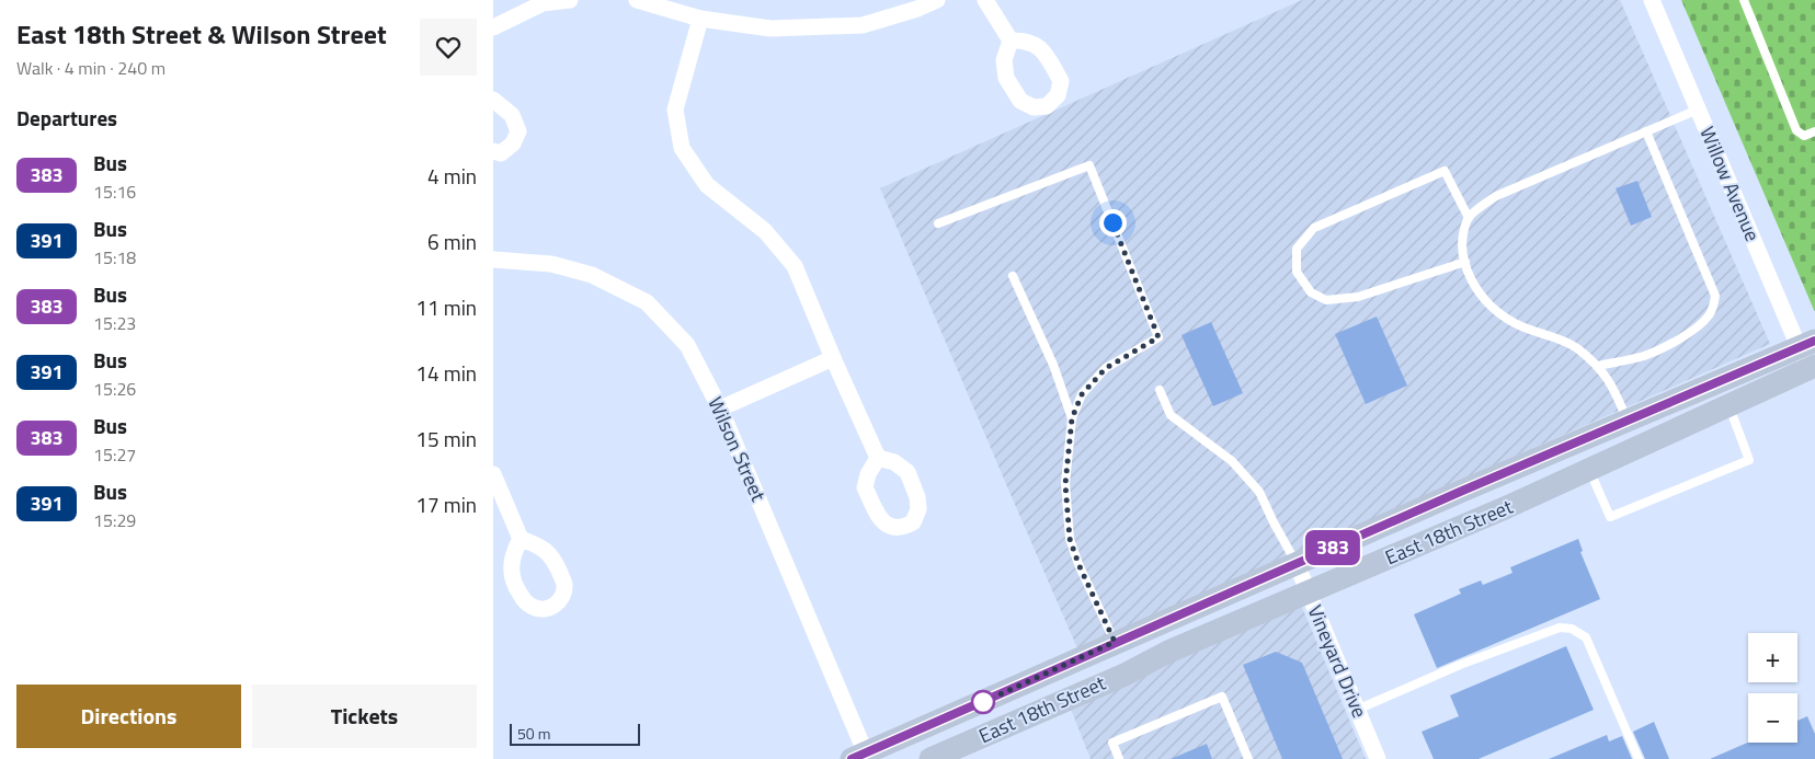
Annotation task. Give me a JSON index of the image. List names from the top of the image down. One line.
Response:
{"streets":{"main road":["East 18th Street"],"street":["Willow Avenue","Wilson Street","Vineyard Drive"]},"crossings":[["Willow Avenue","East 18th Street"],["Wilson Street","East 18th Street"],["East 18th Street","Vineyard Drive"]],"lines":["bus line 383"],"scale_bar":"50 m","page":{"heading":[["East 18th Street & Wilson Street","Walk · 4 min · 240 m"],"Departures"],"on_map":"383","list":[{"mark":"383","name":"Bus","note":"15:16","value":"4 min"},{"mark":"391","name":"Bus","note":"15:18","value":"6 min"},{"mark":"383","name":"Bus","note":"15:23","value":"11 min"},{"mark":"391","name":"Bus","note":"15:26","value":"14 min"},{"mark":"383","name":"Bus","note":"15:27","value":"15 min"},{"mark":"391","name":"Bus","note":"15:29","value":"17 min"}],"map_buttons":["+","−"],"buttons":["Directions","Tickets"],"scale":"50 m"}}
